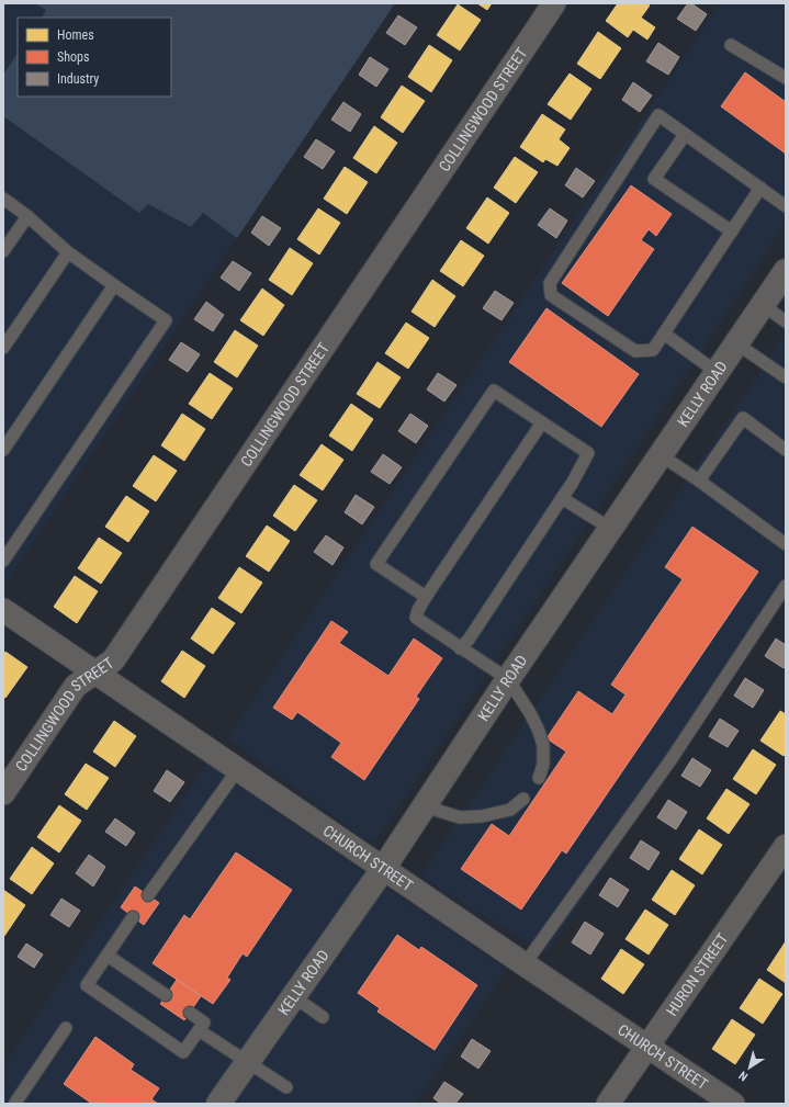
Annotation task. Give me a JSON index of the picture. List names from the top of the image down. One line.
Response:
{"streets":{"street":["COLLINGWOOD STREET","KELLY ROAD","CHURCH STREET","HURON STREET"]},"crossings":[["COLLINGWOOD STREET","CHURCH STREET"],["KELLY ROAD","CHURCH STREET"],["CHURCH STREET","HURON STREET"]],"legend":["Homes","Shops","Industry"],"north":"bottom left"}
